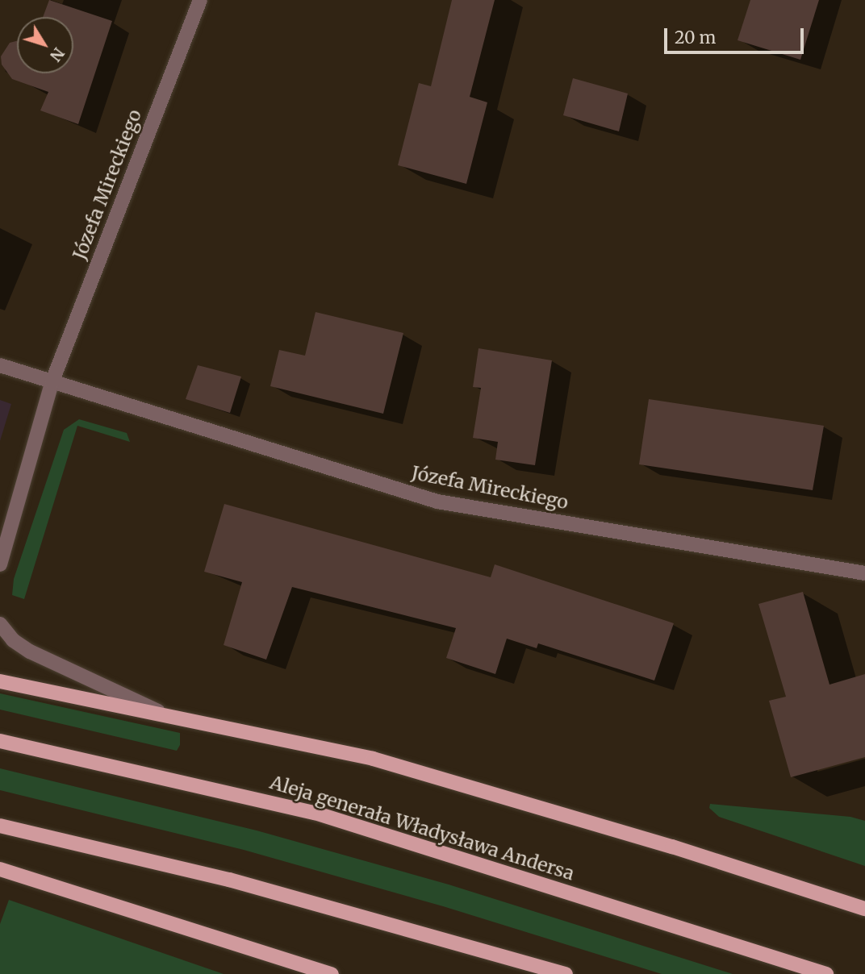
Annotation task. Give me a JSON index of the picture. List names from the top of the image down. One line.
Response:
{"streets":{"main road":["Aleja generała Władysława Andersa"],"street":["Józefa Mireckiego"]},"scale_bar":"20 m","north":"bottom right"}
